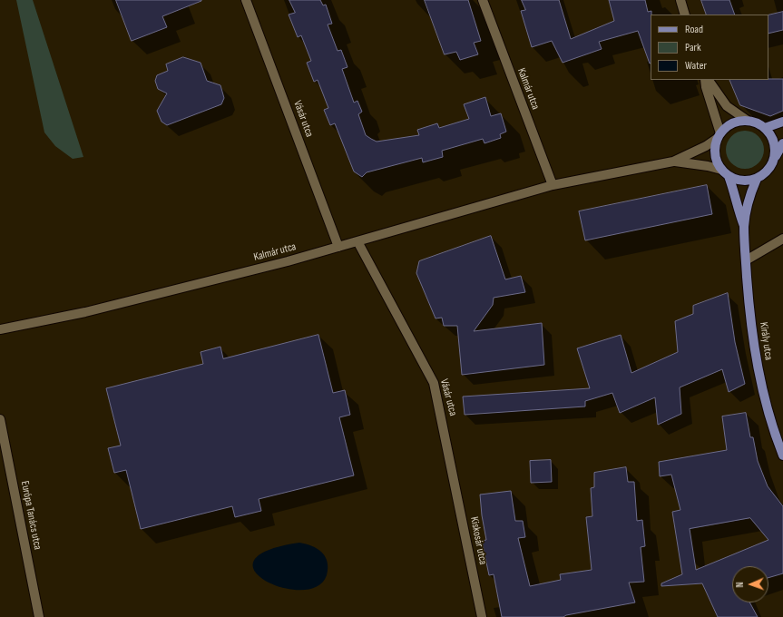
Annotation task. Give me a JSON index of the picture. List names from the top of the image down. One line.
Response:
{"streets":{"main road":["Király utca"],"street":["Kalmár utca","Vásár utca","Európa Tanács utca","Kiskosár utca"]},"crossings":[["Kalmár utca","Vásár utca"],["Kalmár utca","Király utca"],["Vásár utca","Kiskosár utca"]],"legend":["Road","Park","Water"],"north":"left"}
